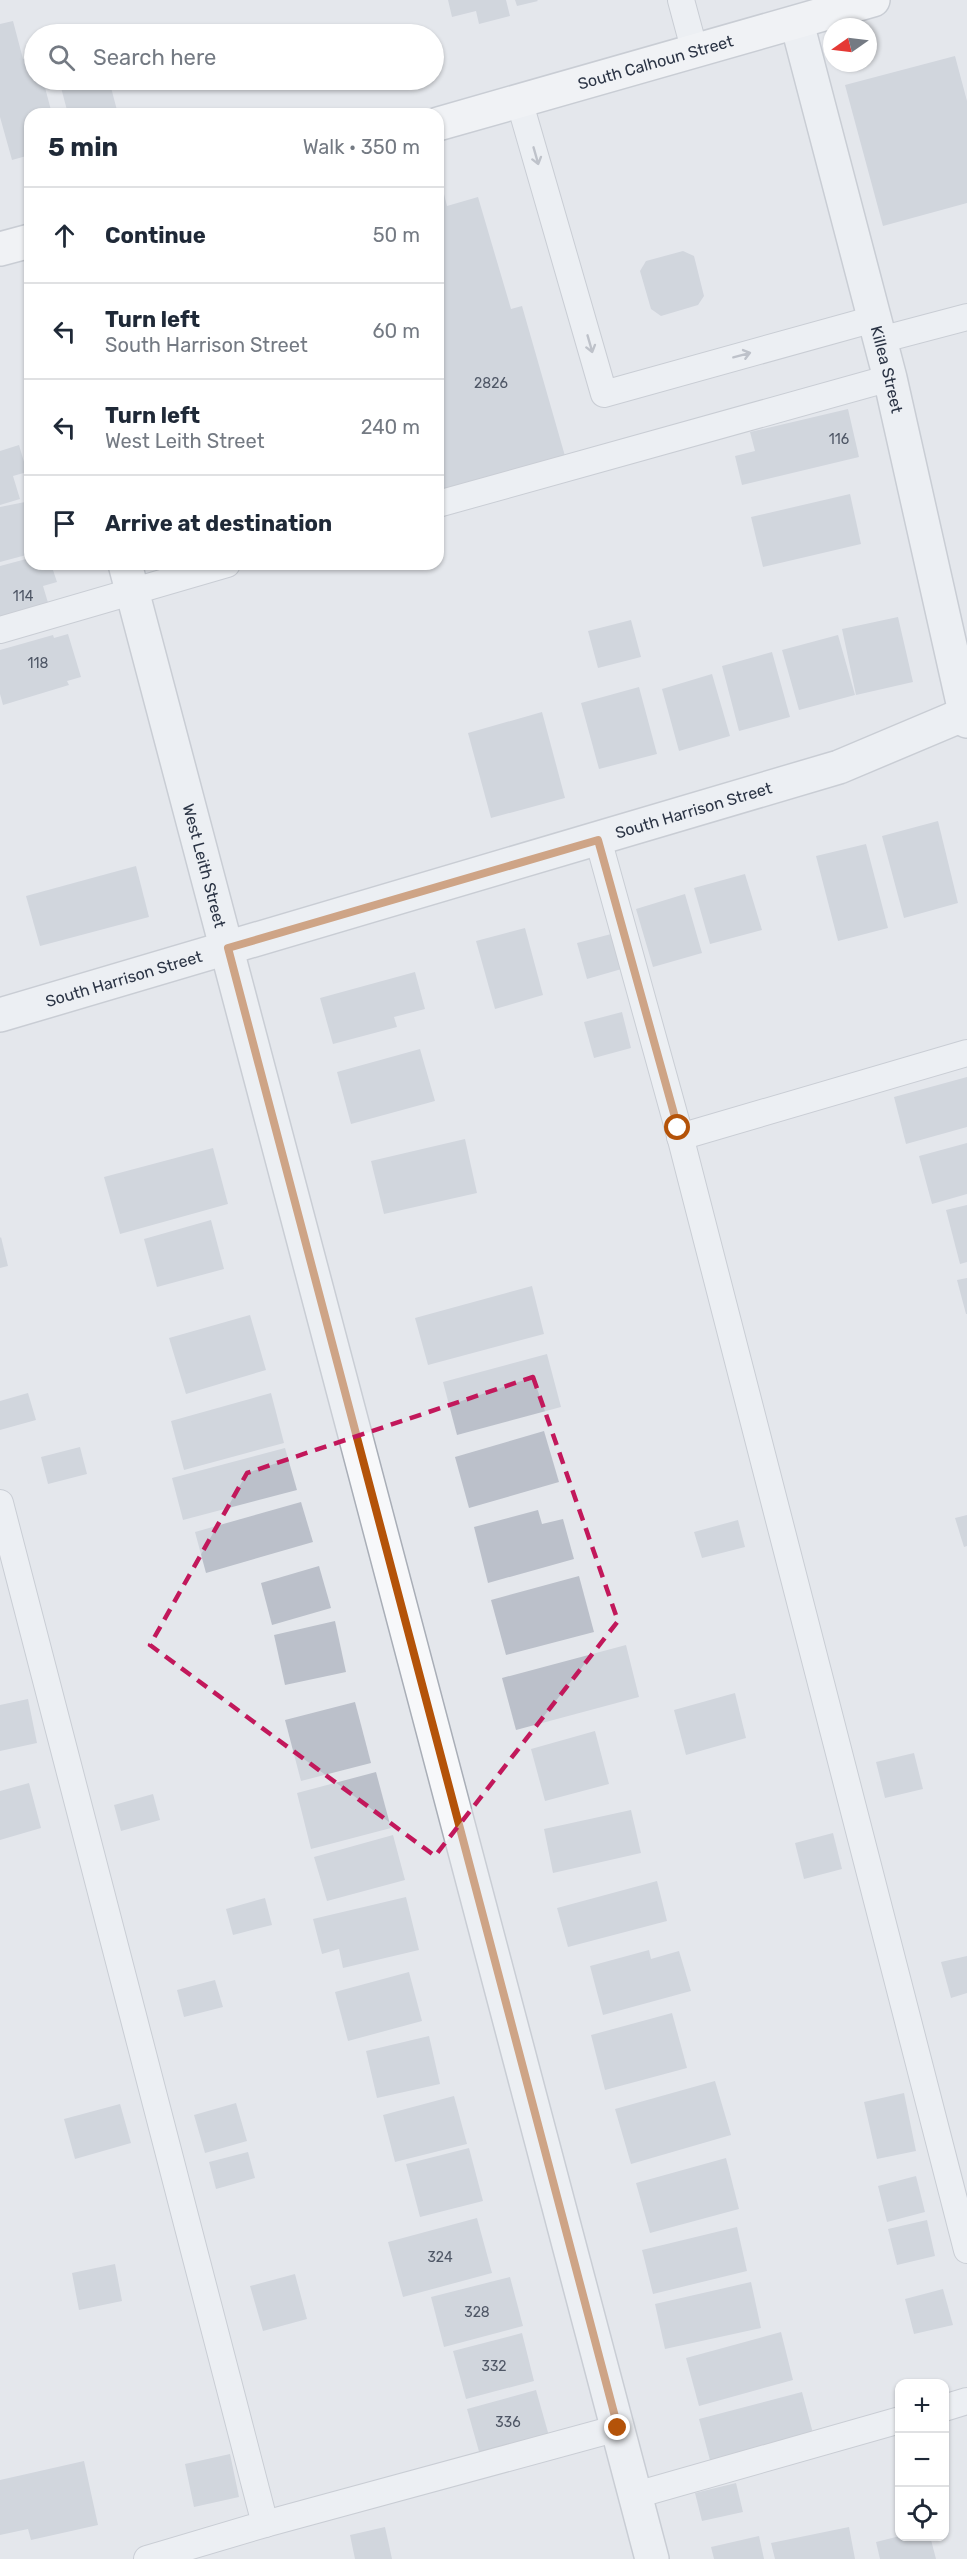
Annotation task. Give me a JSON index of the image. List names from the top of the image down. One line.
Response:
{"streets":{"street":["South Calhoun Street","Killea Street","South Harrison Street","West Leith Street"]},"crossings":[["South Calhoun Street","Killea Street"],["Killea Street","South Harrison Street"],["South Harrison Street","West Leith Street"]],"house_numbers":["2826","116","114","118","324","328","332","336"],"north":"left","page":{"search":"Search here","heading":["5 min","Walk · 350 m"],"list":[["Continue","50 m"],["Turn left","South Harrison Street","60 m"],["Turn left","West Leith Street","240 m"],"Arrive at destination"],"map_buttons":["+","−"]}}
